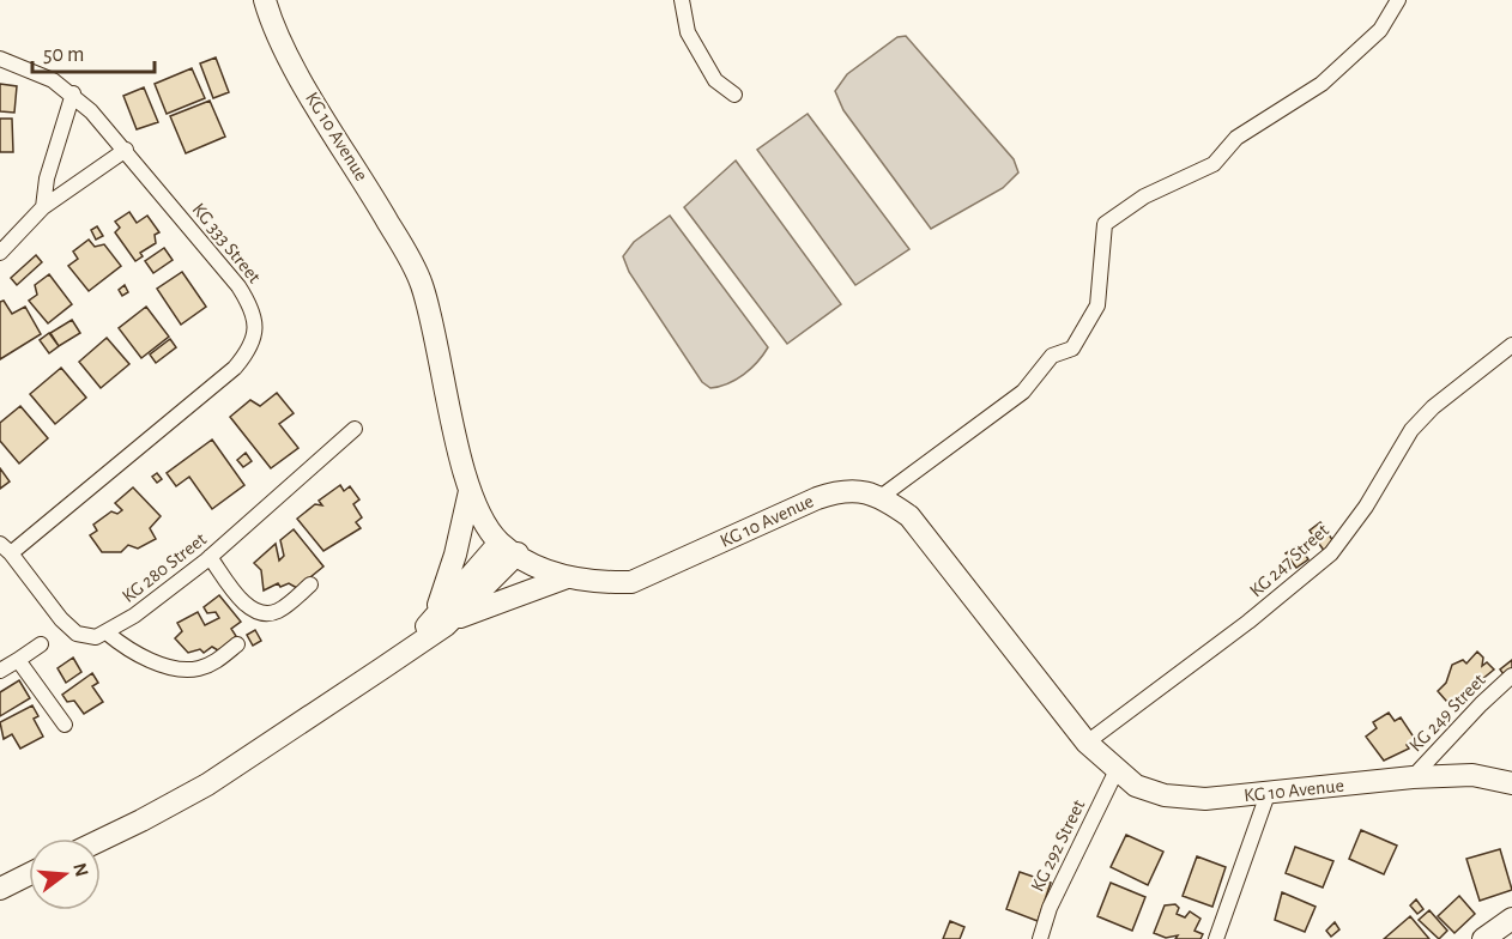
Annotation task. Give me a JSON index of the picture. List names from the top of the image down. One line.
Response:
{"streets":{"street":["KG 10 Avenue","KG 333 Street","KG 247 Street","KG 280 Street","KG 249 Street","KG 292 Street"]},"crossings":[["KG 10 Avenue","KG 247 Street"],["KG 10 Avenue","KG 249 Street"],["KG 10 Avenue","KG 292 Street"]],"scale_bar":"50 m","north":"right"}
